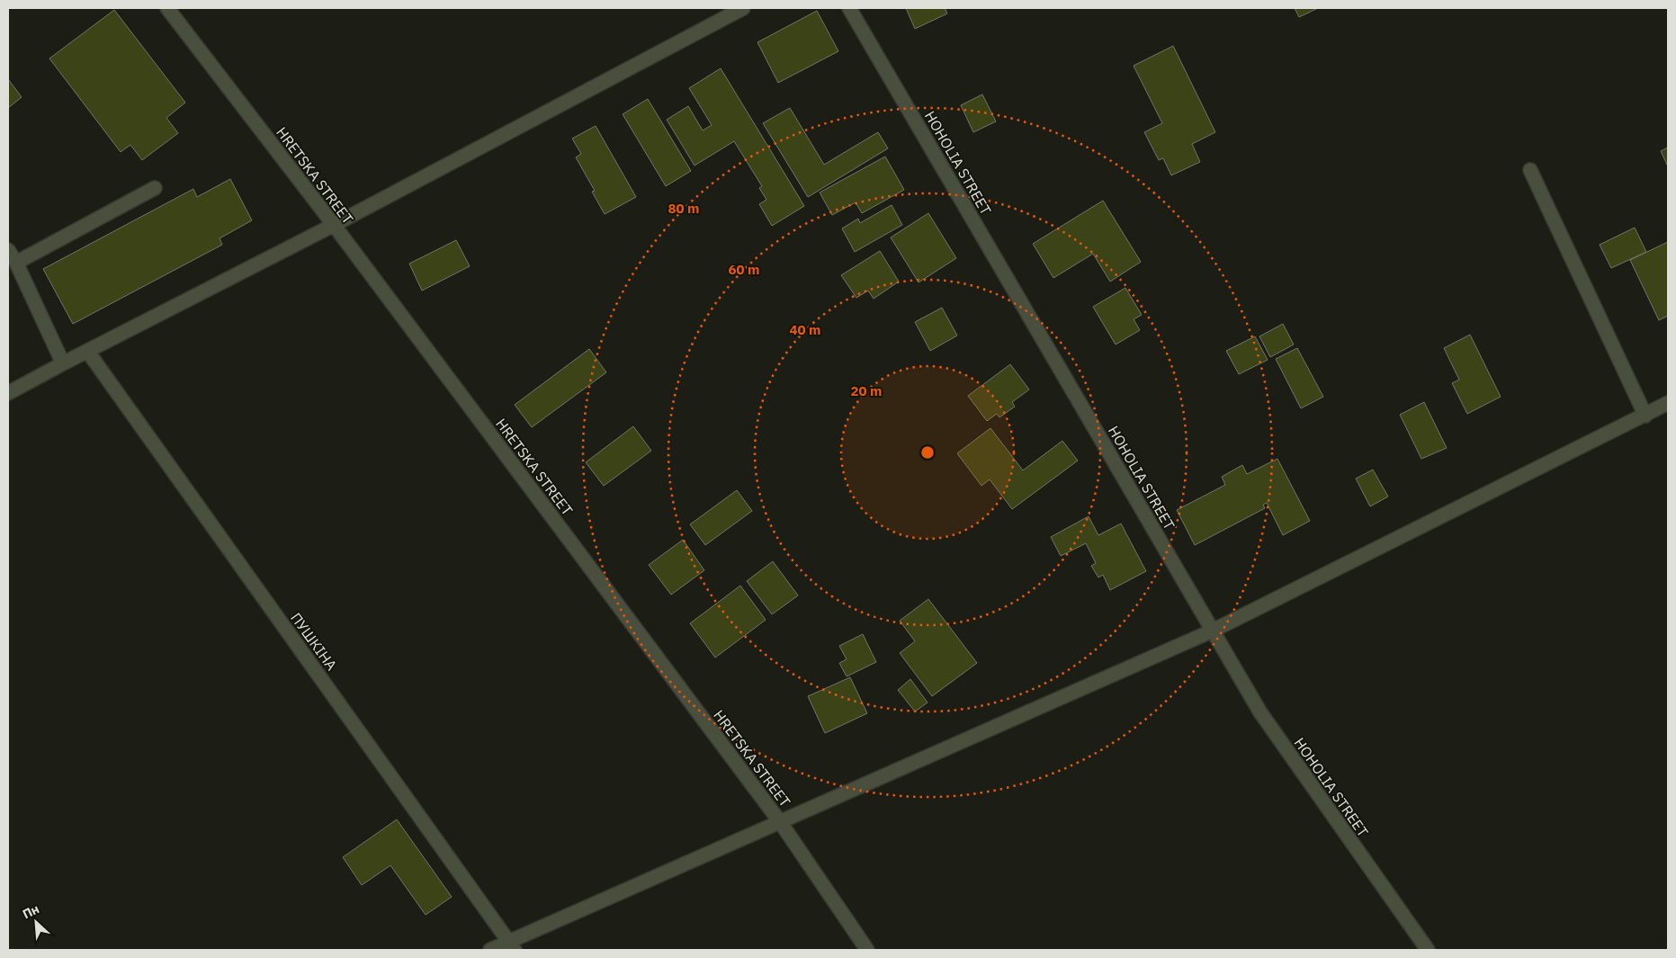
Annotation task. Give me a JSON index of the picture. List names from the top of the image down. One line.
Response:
{"streets":{"street":["HOHOLIA STREET","HRETSKA STREET","ПУШКІНА"]},"north":"top left","rings":["80 m","60 m","40 m","20 m"]}
